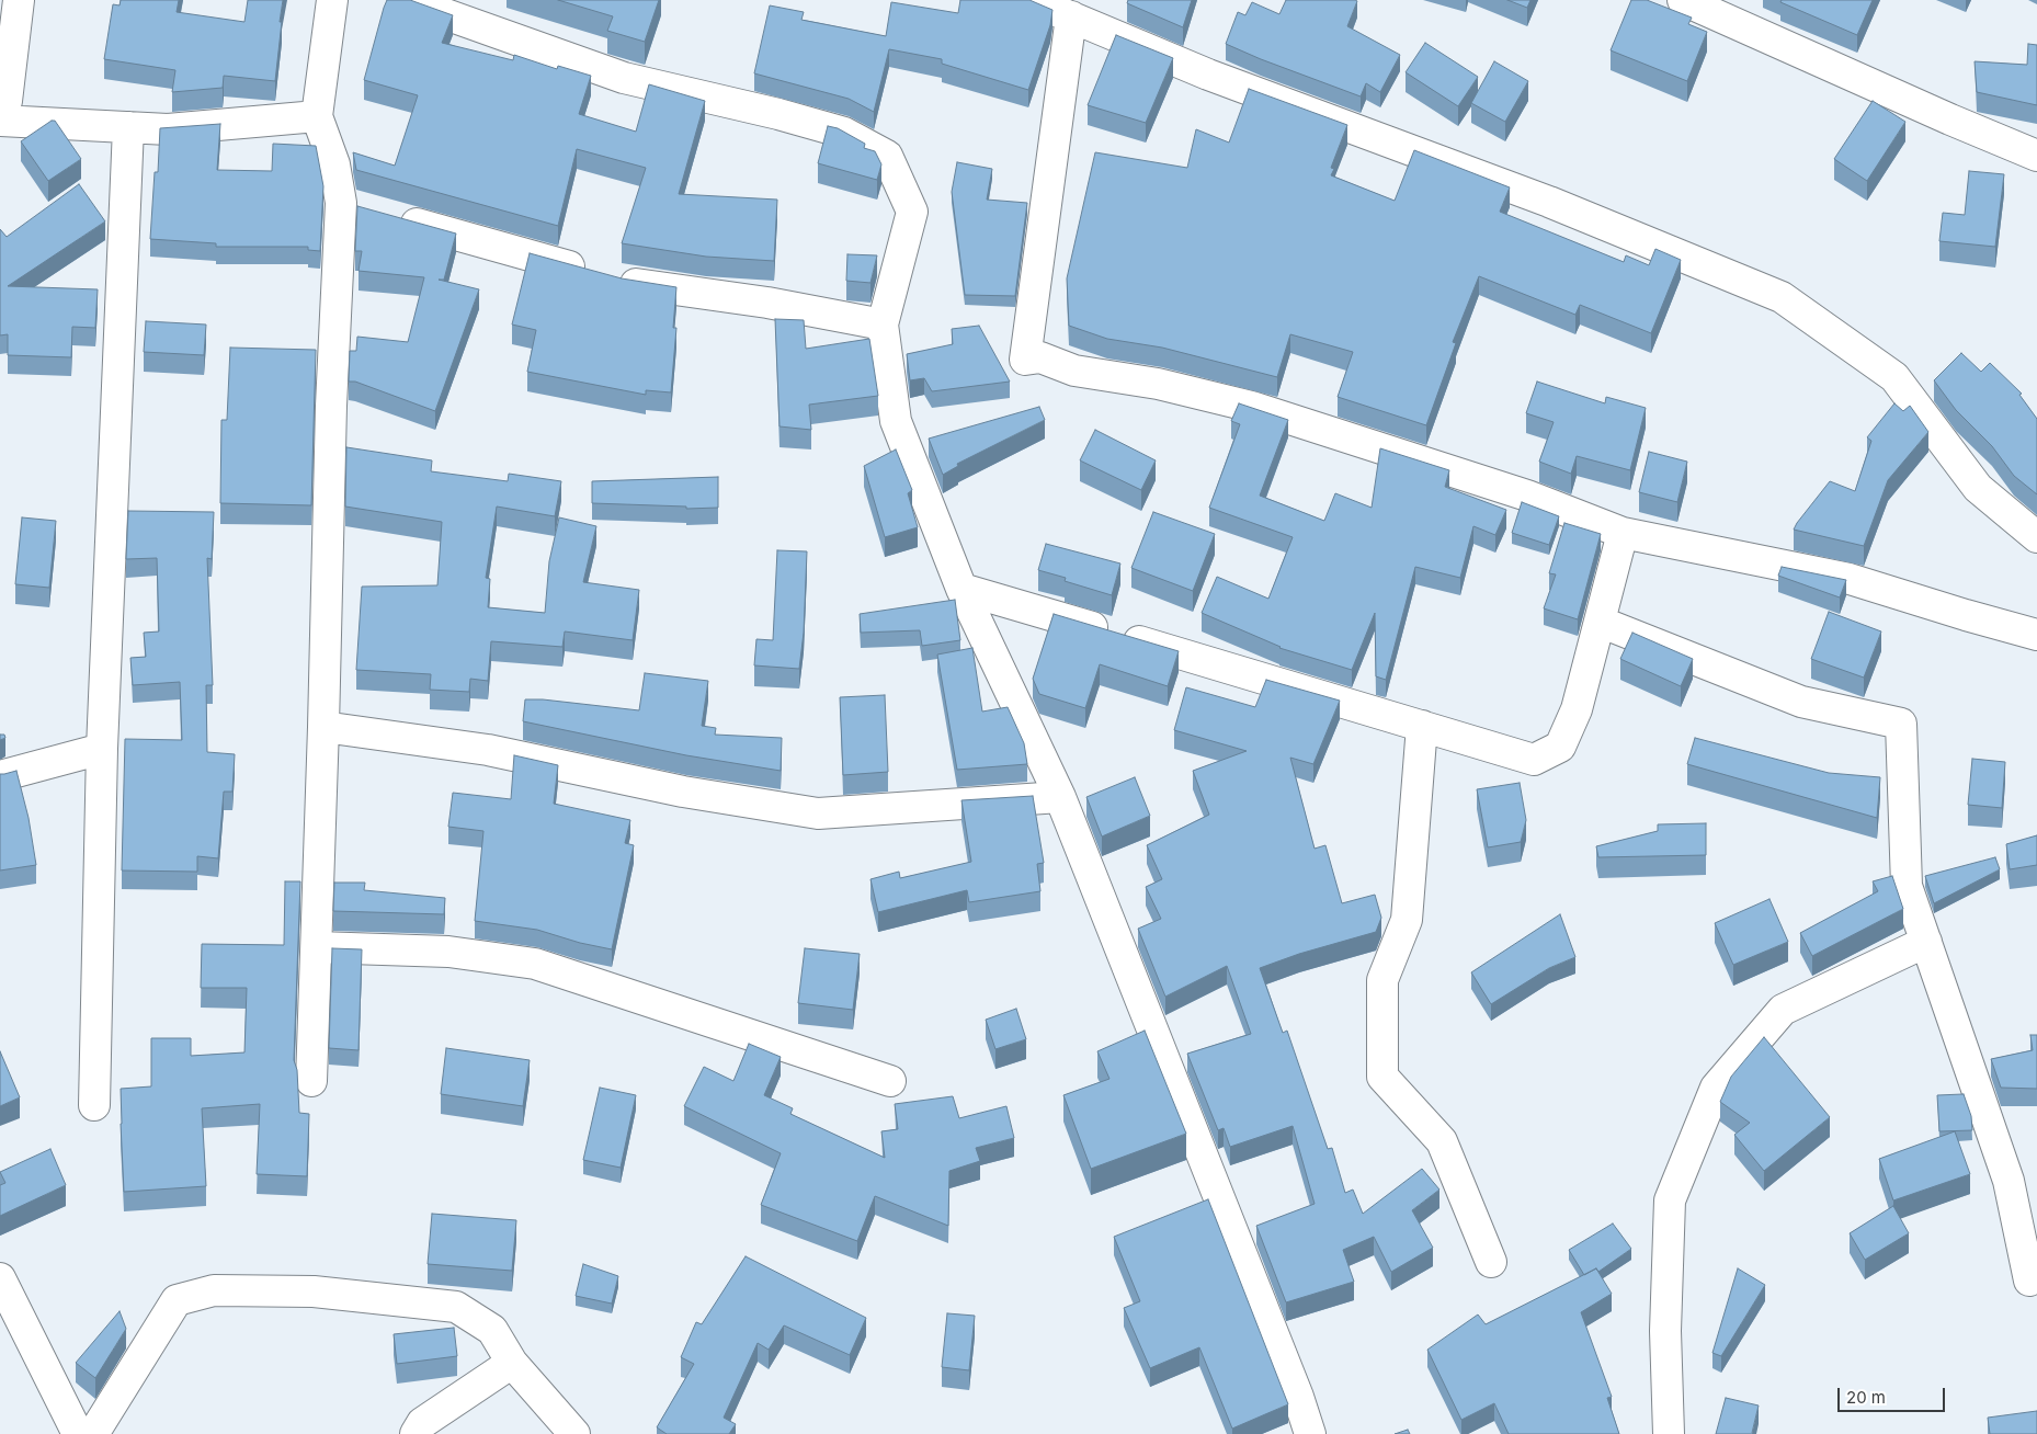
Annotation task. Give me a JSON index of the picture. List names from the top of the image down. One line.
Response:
{"scale_bar":"20 m"}
